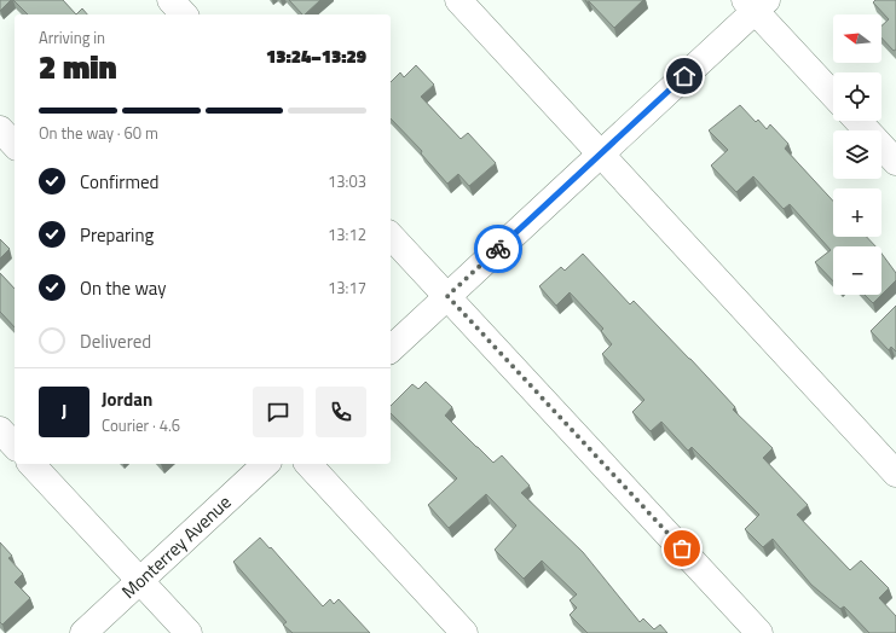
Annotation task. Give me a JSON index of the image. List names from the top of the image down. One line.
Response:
{"streets":{"street":["Monterrey Avenue"]},"north":"left","page":{"map_buttons":["+","−"],"heading":["2 min","Arriving in","13:24–13:29"],"panel":["Jordan","Courier · 4.6"],"bar":"On the way · 60 m","list":[["Confirmed","13:03"],["Preparing","13:12"],["On the way","13:17"],"Delivered"],"round":"J"}}
